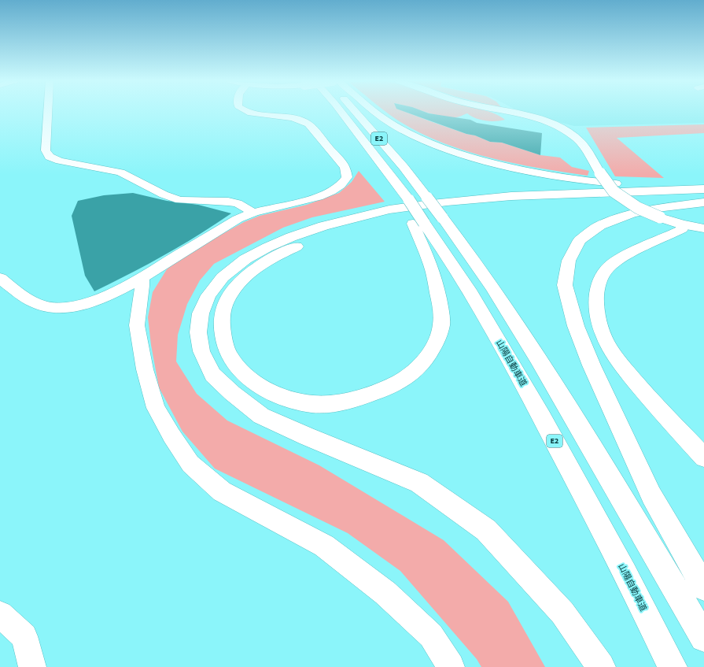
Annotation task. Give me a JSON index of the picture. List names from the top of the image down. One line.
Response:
{"streets":{"main road":["E2","山陽自動車道"]},"crossings":[["E2","山陽自動車道"]]}
